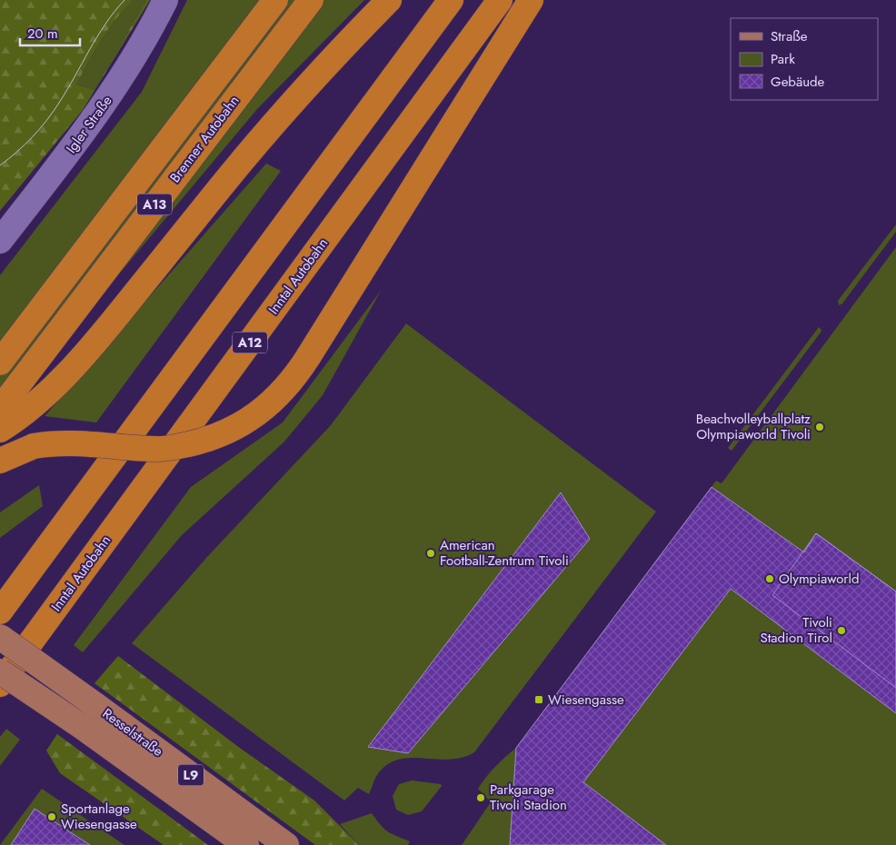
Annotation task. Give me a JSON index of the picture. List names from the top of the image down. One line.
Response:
{"streets":{"highway":["Brenner Autobahn","A13","Inntal Autobahn","A12"],"main road":["Igler Straße","Resselstraße","L9"]},"places":{"other":["Beachvolleyballplatz Olympiaworld Tivoli","American Football-Zentrum Tivoli","Olympiaworld","Tivoli Stadion Tirol","Parkgarage Tivoli Stadion","Sportanlage Wiesengasse"],"transit":["Wiesengasse"]},"legend":["Straße","Park","Gebäude"],"scale_bar":"20 m"}
